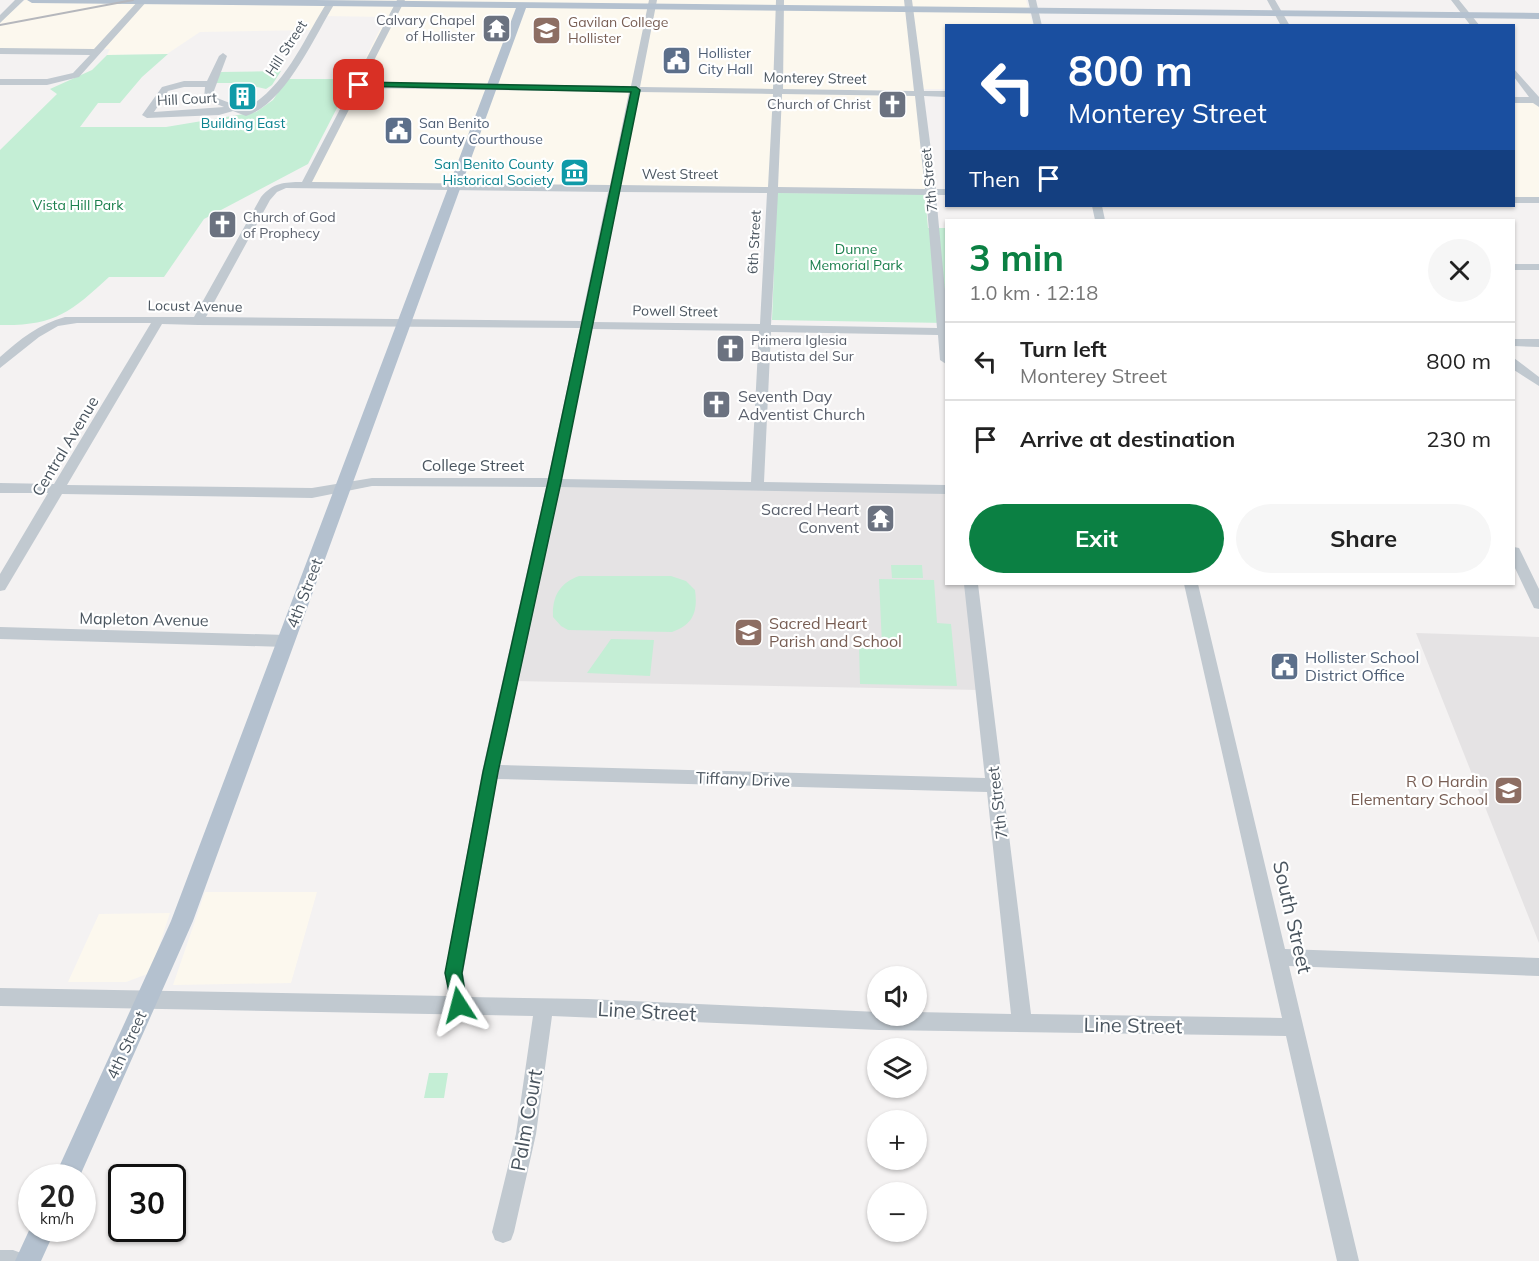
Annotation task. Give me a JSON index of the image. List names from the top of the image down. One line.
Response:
{"streets":{"main road":["4th Street"],"street":["Hill Street","Monterey Street","Hill Court","West Street","7th Street","6th Street","Locust Avenue","Powell Street","Central Avenue","College Street","Mapleton Avenue","Tiffany Drive","South Street","Line Street","Palm Court"]},"crossings":[["Hill Street","Hill Court"],["Monterey Street","7th Street"],["Monterey Street","6th Street"],["Monterey Street","4th Street"],["West Street","7th Street"],["West Street","6th Street"],["West Street","Locust Avenue"],["West Street","4th Street"],["7th Street","Powell Street"],["7th Street","Tiffany Drive"],["7th Street","Line Street"],["6th Street","Powell Street"],["6th Street","College Street"],["Locust Avenue","Powell Street"],["Locust Avenue","Central Avenue"],["Locust Avenue","4th Street"],["Powell Street","4th Street"],["Central Avenue","College Street"],["College Street","4th Street"],["4th Street","Mapleton Avenue"],["4th Street","Line Street"],["South Street","Line Street"],["Line Street","Palm Court"]],"parks":["Vista Hill Park","Dunne Memorial Park"],"places":{"temple":["Calvary Chapel of Hollister","Sacred Heart Convent"],"school or university":["Gavilan College Hollister","Sacred Heart Parish and School","R O Hardin Elementary School"],"public building":["Hollister City Hall","San Benito County Courthouse","Hollister School District Office"],"building":["Building East"],"church":["Church of Christ","Church of God of Prophecy","Primera Iglesia Bautista del Sur","Seventh Day Adventist Church"],"museum":["San Benito County Historical Society"]},"page":{"turn":["800 m","Monterey Street"],"then":"Then","heading":["3 min","1.0 km · 12:18"],"list":[{"name":"Turn left","note":"Monterey Street","value":"800 m"},{"name":"Arrive at destination","value":"230 m"}],"buttons":["Exit","Share"],"map_buttons":["+","−"],"speed":"20 km/h","limit":"30"}}
